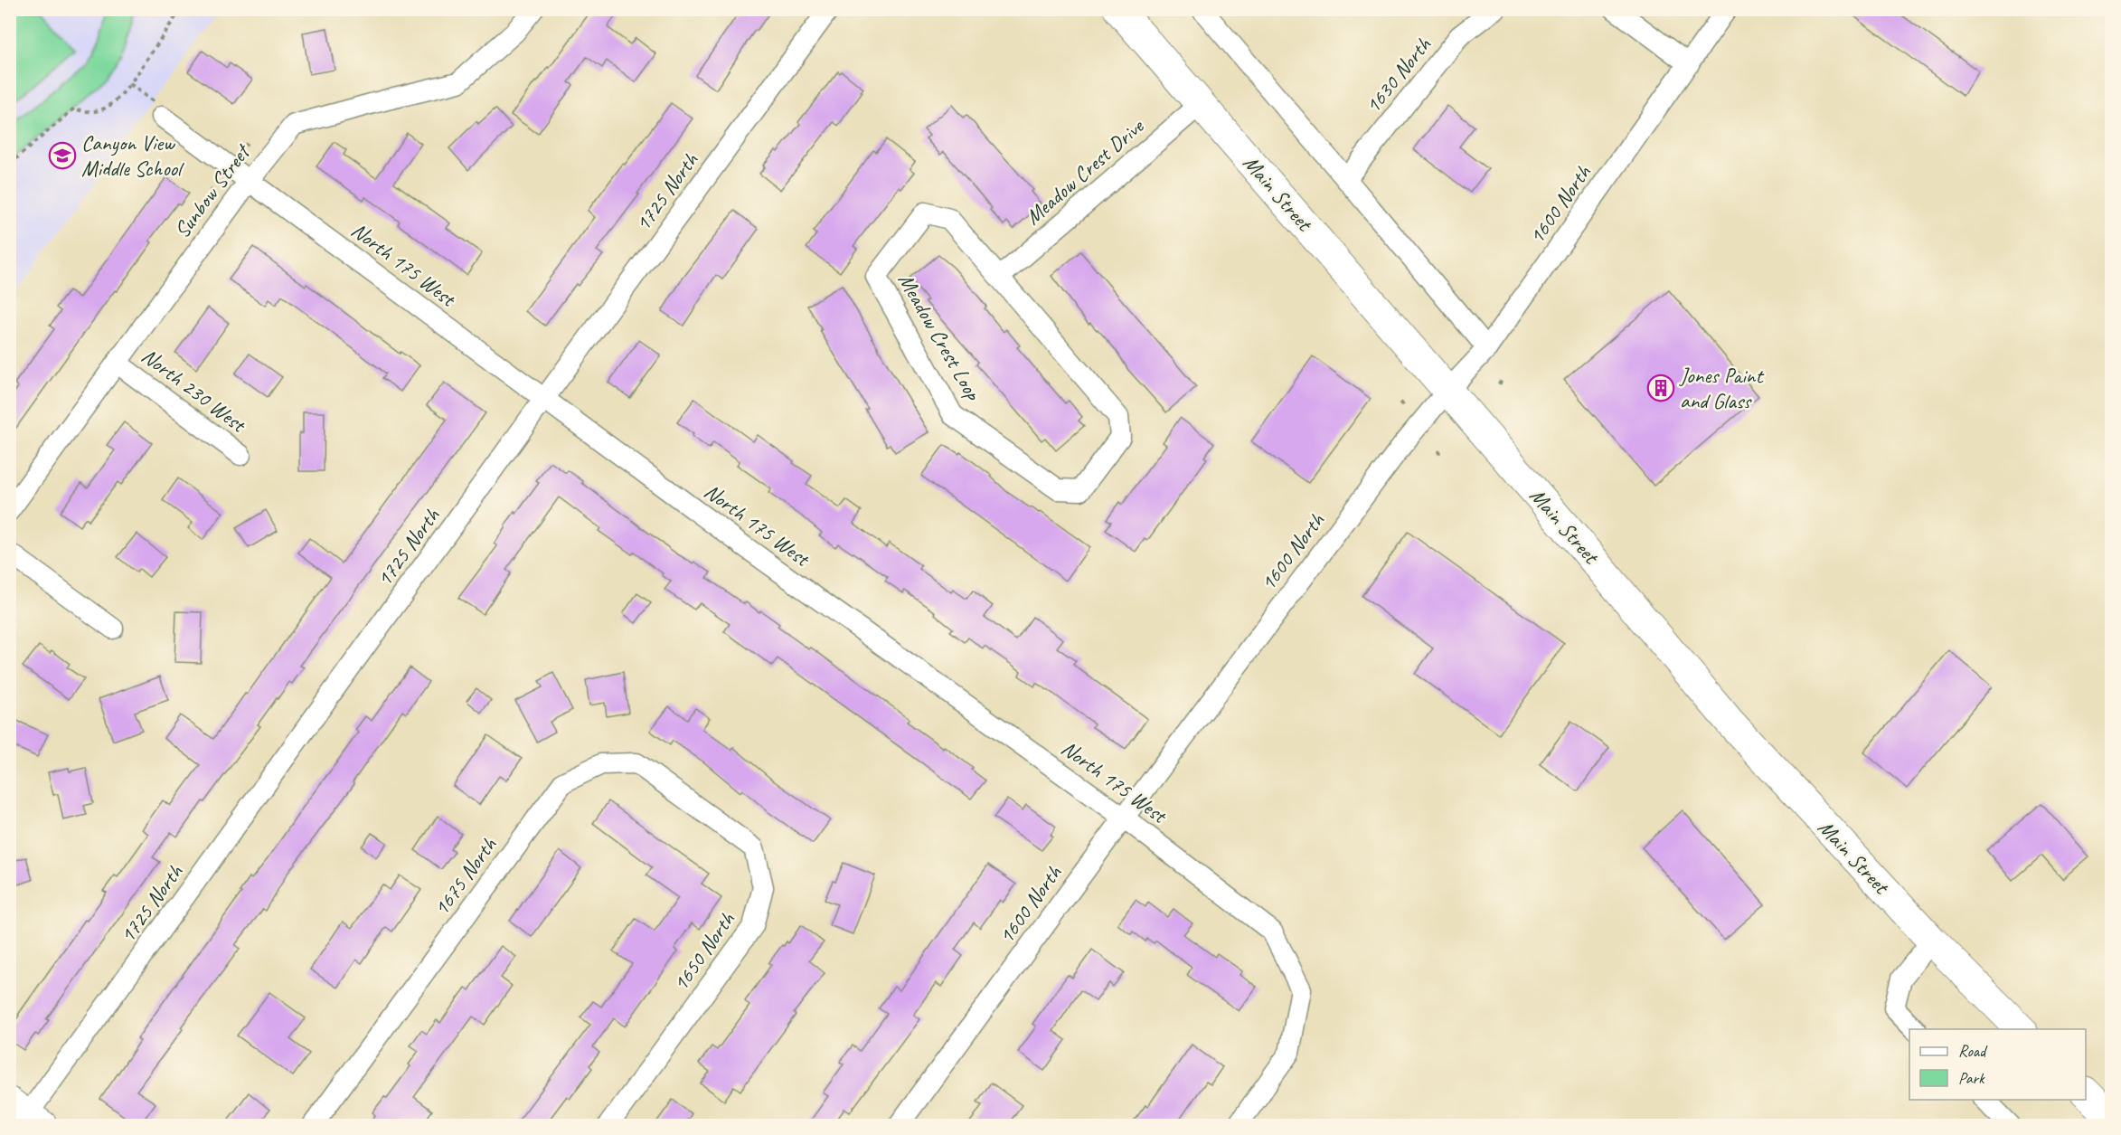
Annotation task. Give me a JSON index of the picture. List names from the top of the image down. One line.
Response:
{"streets":{"main road":["Main Street"],"street":["1630 North","Meadow Crest Drive","Sunbow Street","1725 North","1600 North","North 175 West","Meadow Crest Loop","North 230 West","1675 North","1650 North"]},"crossings":[["Meadow Crest Drive","Main Street"],["Meadow Crest Drive","Meadow Crest Loop"],["Sunbow Street","North 175 West"],["Sunbow Street","North 230 West"],["1725 North","North 175 West"],["Main Street","1600 North"],["1600 North","North 175 West"],["1675 North","1650 North"]],"places":{"school or university":["Canyon View Middle School"],"building":["Jones Paint and Glass"]},"legend":["Road","Park"]}
